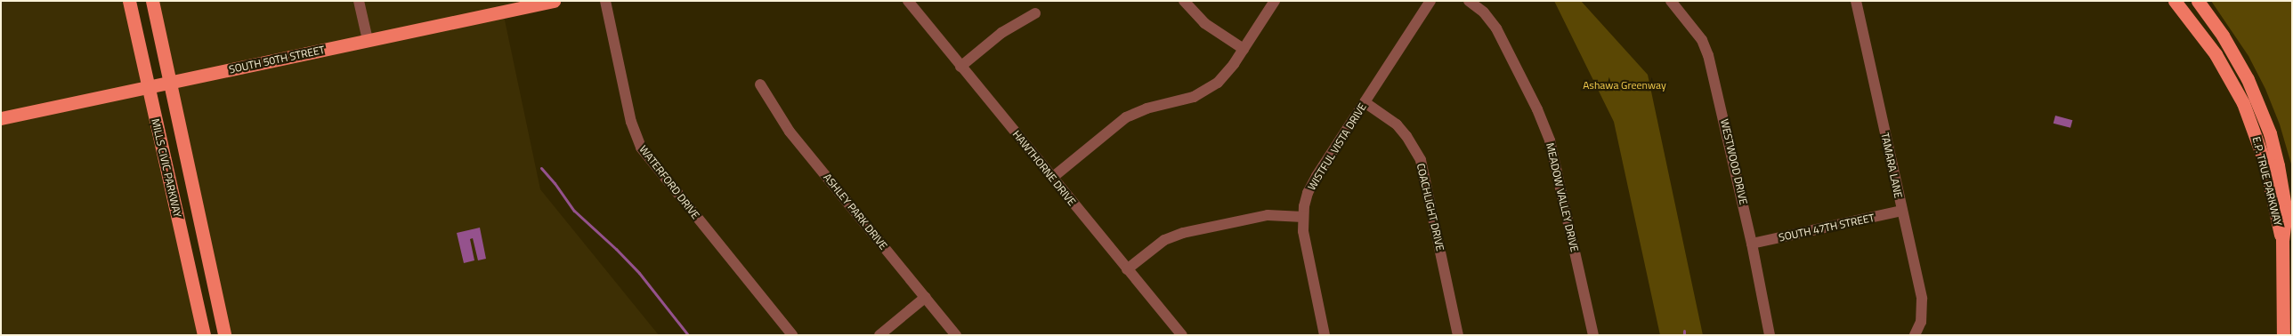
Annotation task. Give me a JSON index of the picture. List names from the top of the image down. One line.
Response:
{"streets":{"main road":["SOUTH 50TH STREET","MILLS CIVIC PARKWAY","E.P. TRUE PARKWAY"],"street":["WISTFUL VISTA DRIVE","WESTWOOD DRIVE","TAMARA LANE","HAWTHORNE DRIVE","WATERFORD DRIVE","MEADOW VALLEY DRIVE","COACHLIGHT DRIVE","ASHLEY PARK DRIVE","SOUTH 47TH STREET"]},"crossings":[["SOUTH 50TH STREET","MILLS CIVIC PARKWAY"],["WISTFUL VISTA DRIVE","COACHLIGHT DRIVE"],["WESTWOOD DRIVE","SOUTH 47TH STREET"],["TAMARA LANE","SOUTH 47TH STREET"]],"parks":["Ashawa Greenway"]}
